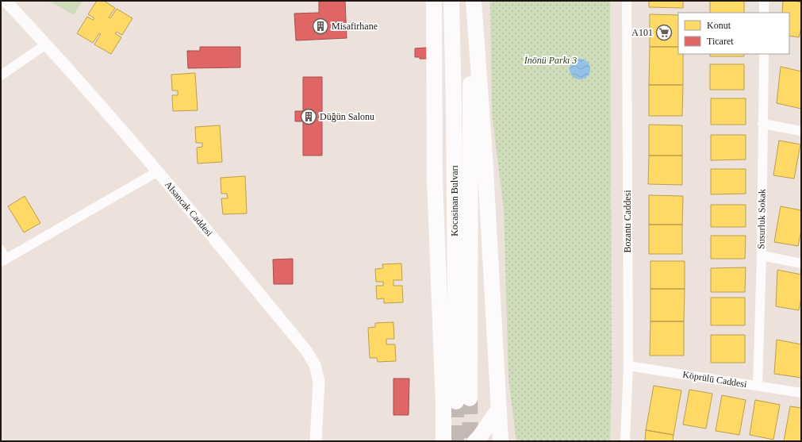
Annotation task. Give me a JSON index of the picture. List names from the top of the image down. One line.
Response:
{"streets":{"highway":["Kocasinan Bulvarı"],"street":["Alsancak Caddesi","Susurluk Sokak","Bozantı Caddesi","Köprülü Caddesi"]},"crossings":[["Susurluk Sokak","Köprülü Caddesi"],["Bozantı Caddesi","Köprülü Caddesi"]],"parks":["İnönü Parkı 3"],"places":{"building":["Misafirhane","Düğün Salonu"],"supermarket":["A101"]},"legend":["Konut","Ticaret"]}
